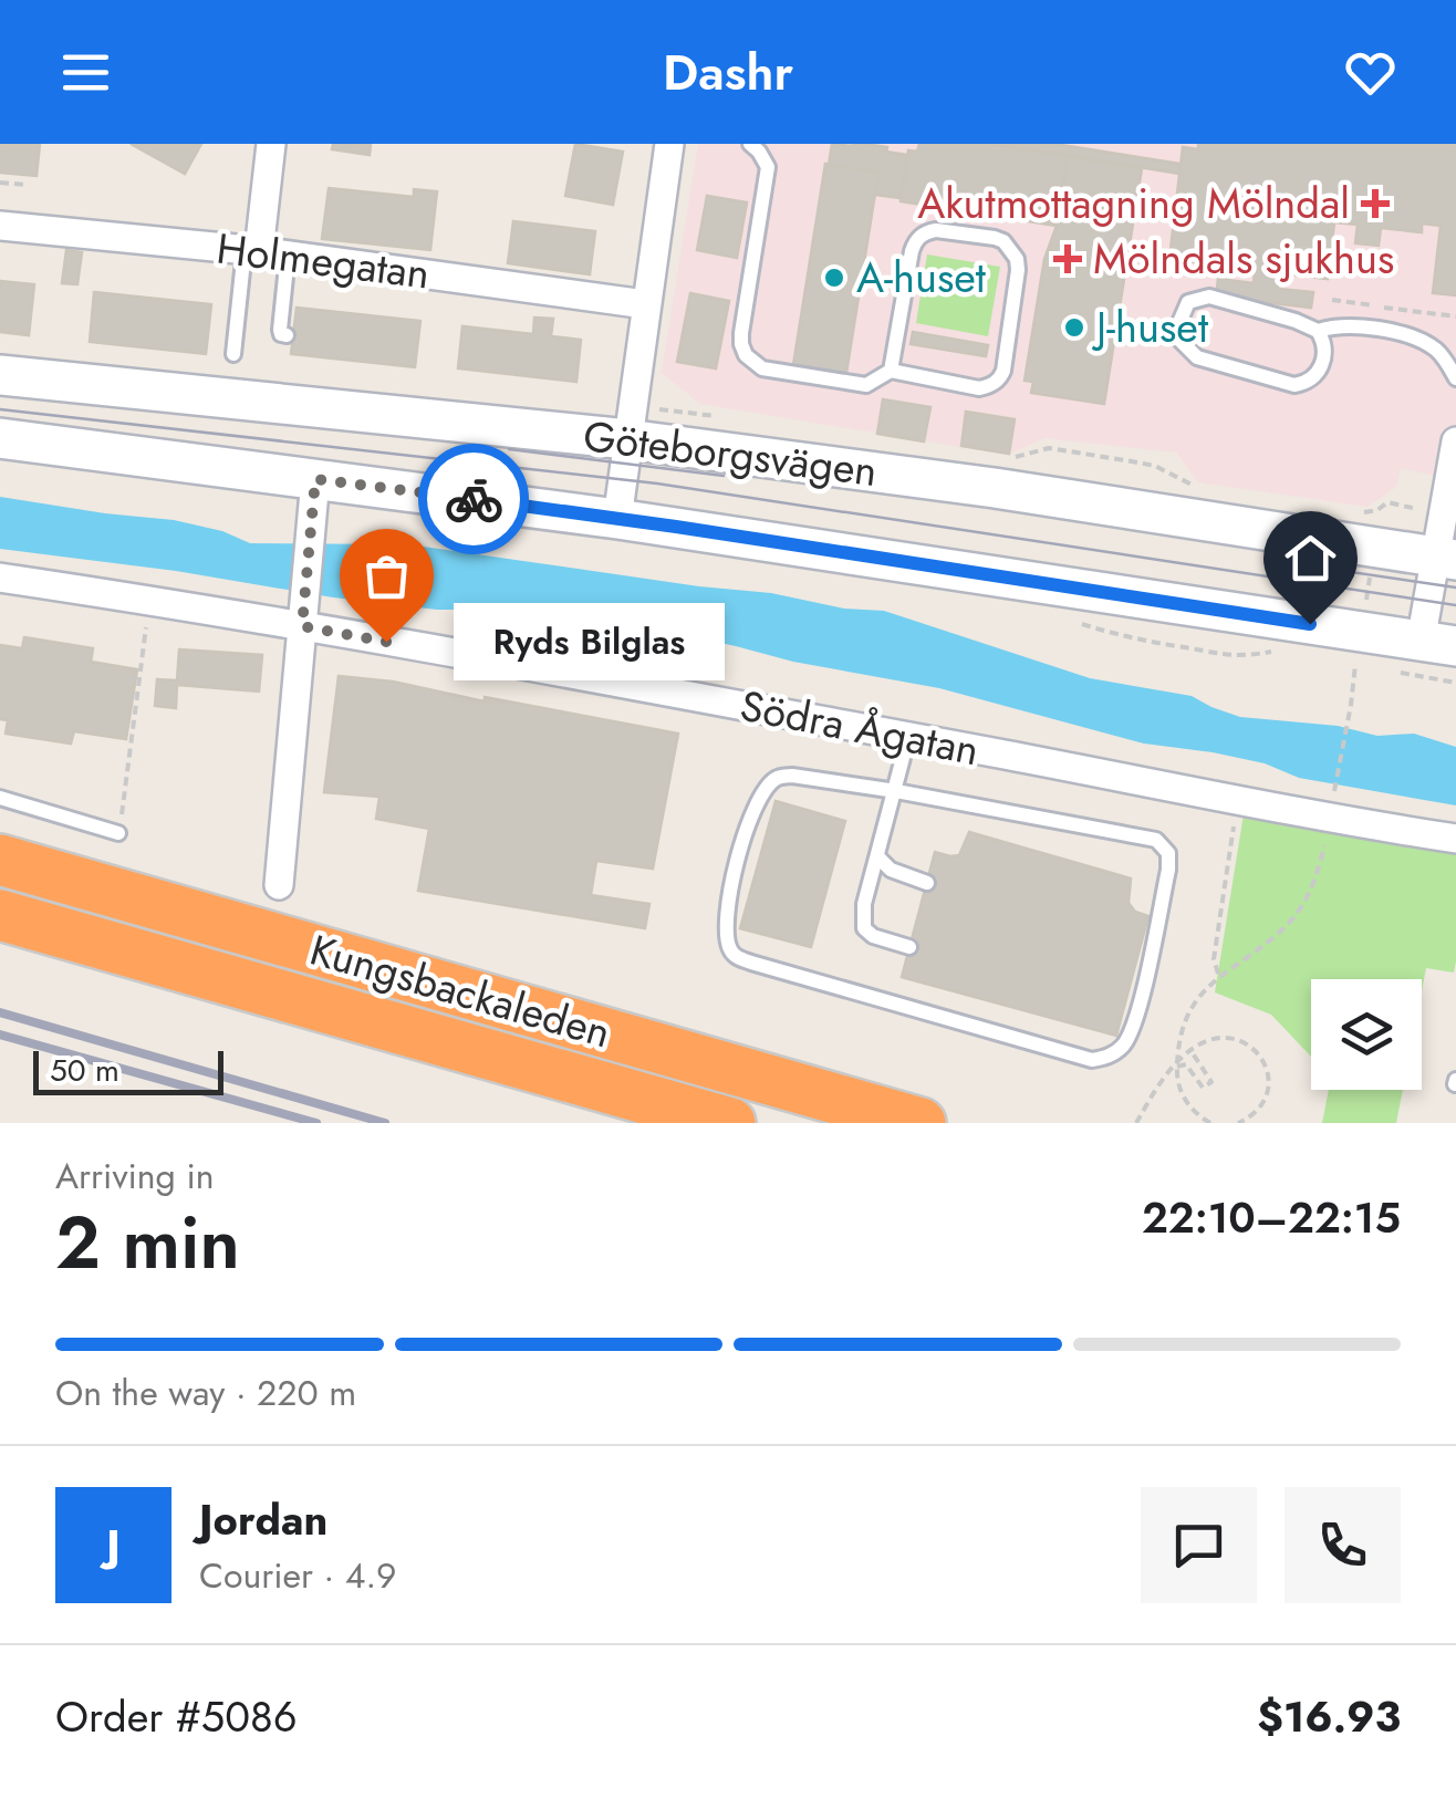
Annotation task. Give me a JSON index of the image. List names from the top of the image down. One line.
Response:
{"streets":{"highway":["Kungsbackaleden"],"main road":["Göteborgsvägen"],"street":["Holmegatan","Södra Ågatan"]},"places":{"health":["Akutmottagning Mölndal","Mölndals sjukhus"],"other":["A-huset","J-huset","Ryds Bilglas"]},"scale_bar":"50 m","page":{"header":"Dashr","bubble":"Ryds Bilglas","scale":"50 m","heading":["2 min","Arriving in","22:10–22:15"],"panel":["Jordan","Courier · 4.9","Order #5086","$16.93"],"bar":"On the way · 220 m","round":"J"}}
